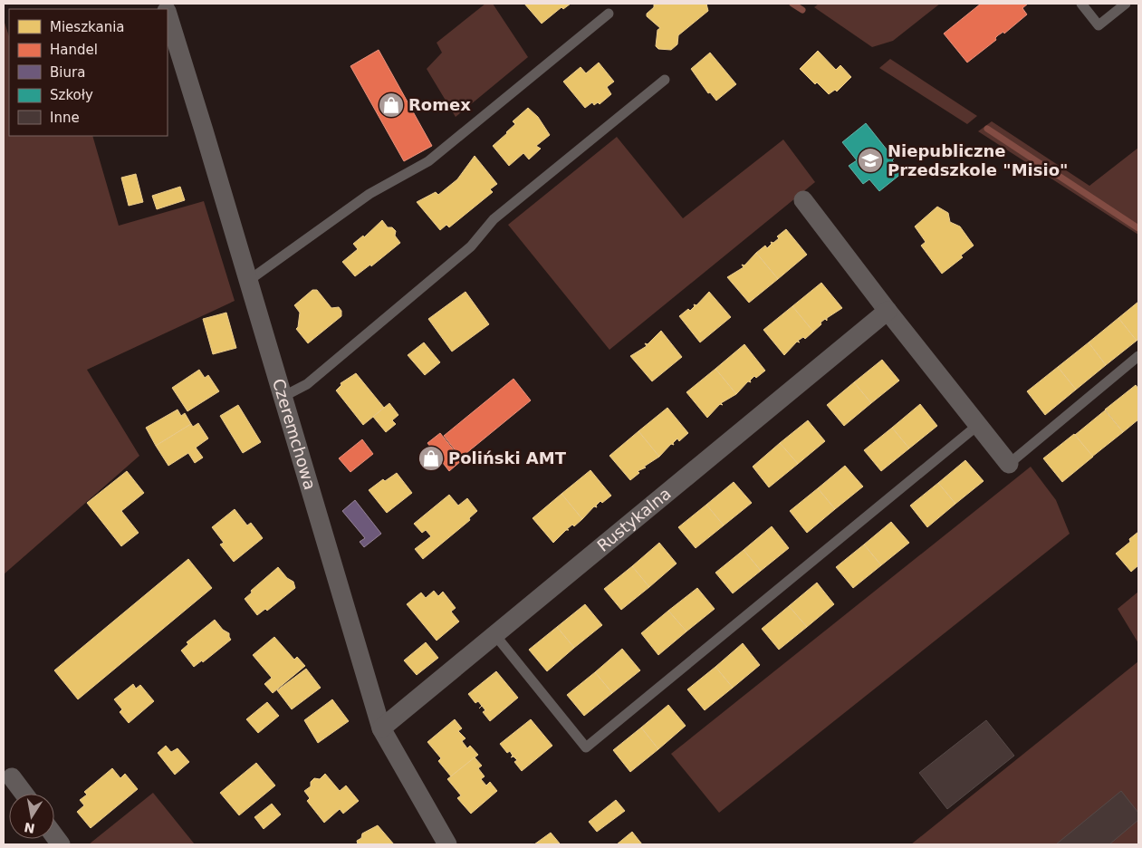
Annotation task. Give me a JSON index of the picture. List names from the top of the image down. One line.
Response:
{"streets":{"street":["Czeremchowa","Rustykalna"]},"crossings":[["Czeremchowa","Rustykalna"]],"places":{"shop":["Romex","Poliński AMT"],"school or university":["Niepubliczne Przedszkole \"Misio\""]},"legend":["Mieszkania","Handel","Biura","Szkoły","Inne"],"north":"bottom"}
